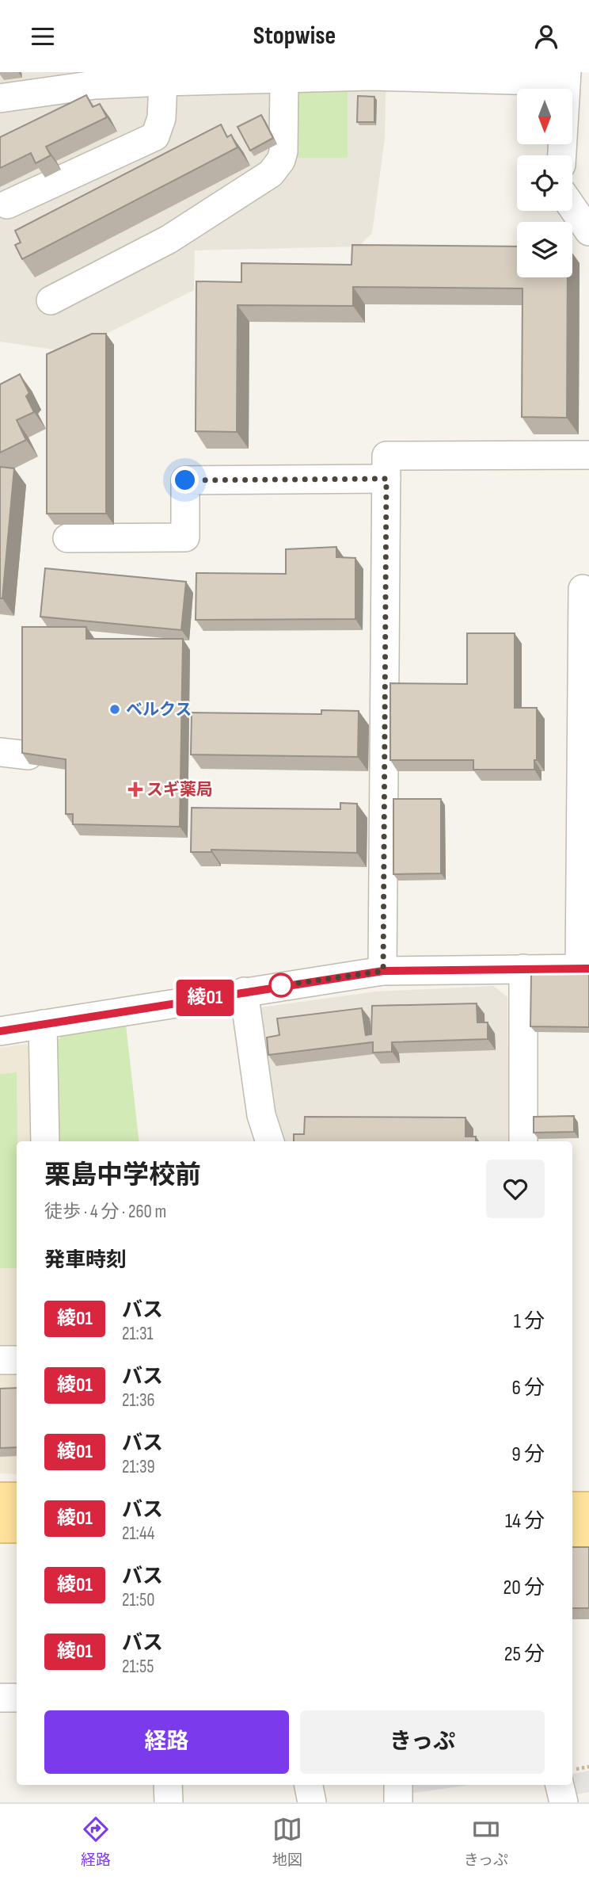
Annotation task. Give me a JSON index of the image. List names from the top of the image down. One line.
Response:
{"places":{"other":["ベルクス"],"health":["スギ薬局"]},"lines":["bus line 綾01"],"north":"bottom","page":{"header":"Stopwise","on_map":"綾01","heading":[["栗島中学校前","徒歩 · 4 分 · 260 m"],"発車時刻"],"list":[{"mark":"綾01","name":"バス","note":"21:31","value":"1 分"},{"mark":"綾01","name":"バス","note":"21:36","value":"6 分"},{"mark":"綾01","name":"バス","note":"21:39","value":"9 分"},{"mark":"綾01","name":"バス","note":"21:44","value":"14 分"},{"mark":"綾01","name":"バス","note":"21:50","value":"20 分"},{"mark":"綾01","name":"バス","note":"21:55","value":"25 分"}],"buttons":["経路","きっぷ"],"tabs":["経路","地図","きっぷ"]}}
